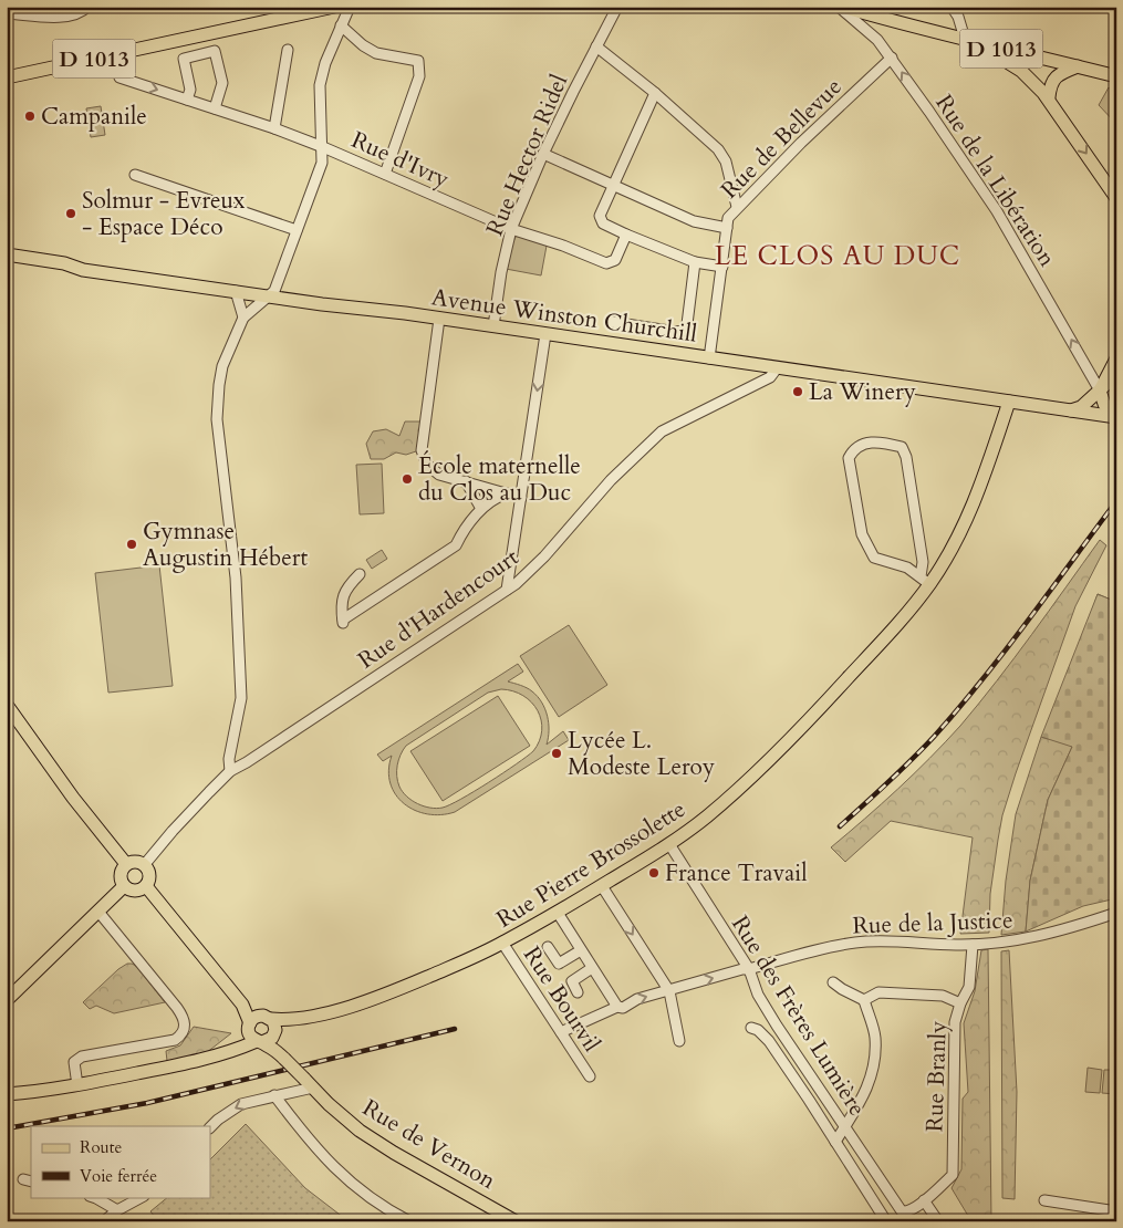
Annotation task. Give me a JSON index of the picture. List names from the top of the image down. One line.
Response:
{"streets":{"main road":["D 1013","Avenue Winston Churchill","Rue Pierre Brossolette","Rue de Vernon"],"street":["Rue de Bellevue","Rue Hector Ridel","Rue d'Ivry","Rue de la Libération","Rue d'Hardencourt","Rue de la Justice","Rue Bourvil","Rue des Frères Lumière","Rue Branly"]},"crossings":[["D 1013","Rue de la Libération"],["Rue de Bellevue","Rue de la Libération"],["Rue de Bellevue","Avenue Winston Churchill"],["Rue Hector Ridel","Rue d'Ivry"],["Rue Hector Ridel","Avenue Winston Churchill"],["Avenue Winston Churchill","Rue d'Hardencourt"],["Avenue Winston Churchill","Rue Pierre Brossolette"],["Rue d'Hardencourt","Rue de Vernon"],["Rue Pierre Brossolette","Rue Bourvil"],["Rue Pierre Brossolette","Rue des Frères Lumière"],["Rue Pierre Brossolette","Rue de Vernon"],["Rue de la Justice","Rue Bourvil"],["Rue de la Justice","Rue des Frères Lumière"],["Rue de la Justice","Rue Branly"],["Rue des Frères Lumière","Rue Branly"]],"one_way":["Rue de la Libération"],"districts":["LE CLOS AU DUC"],"places":["Campanile","Solmur - Evreux - Espace Déco","La Winery","École maternelle du Clos au Duc","Gymnase Augustin Hébert","Lycée L. Modeste Leroy","France Travail"],"legend":["Route","Voie ferrée"]}
